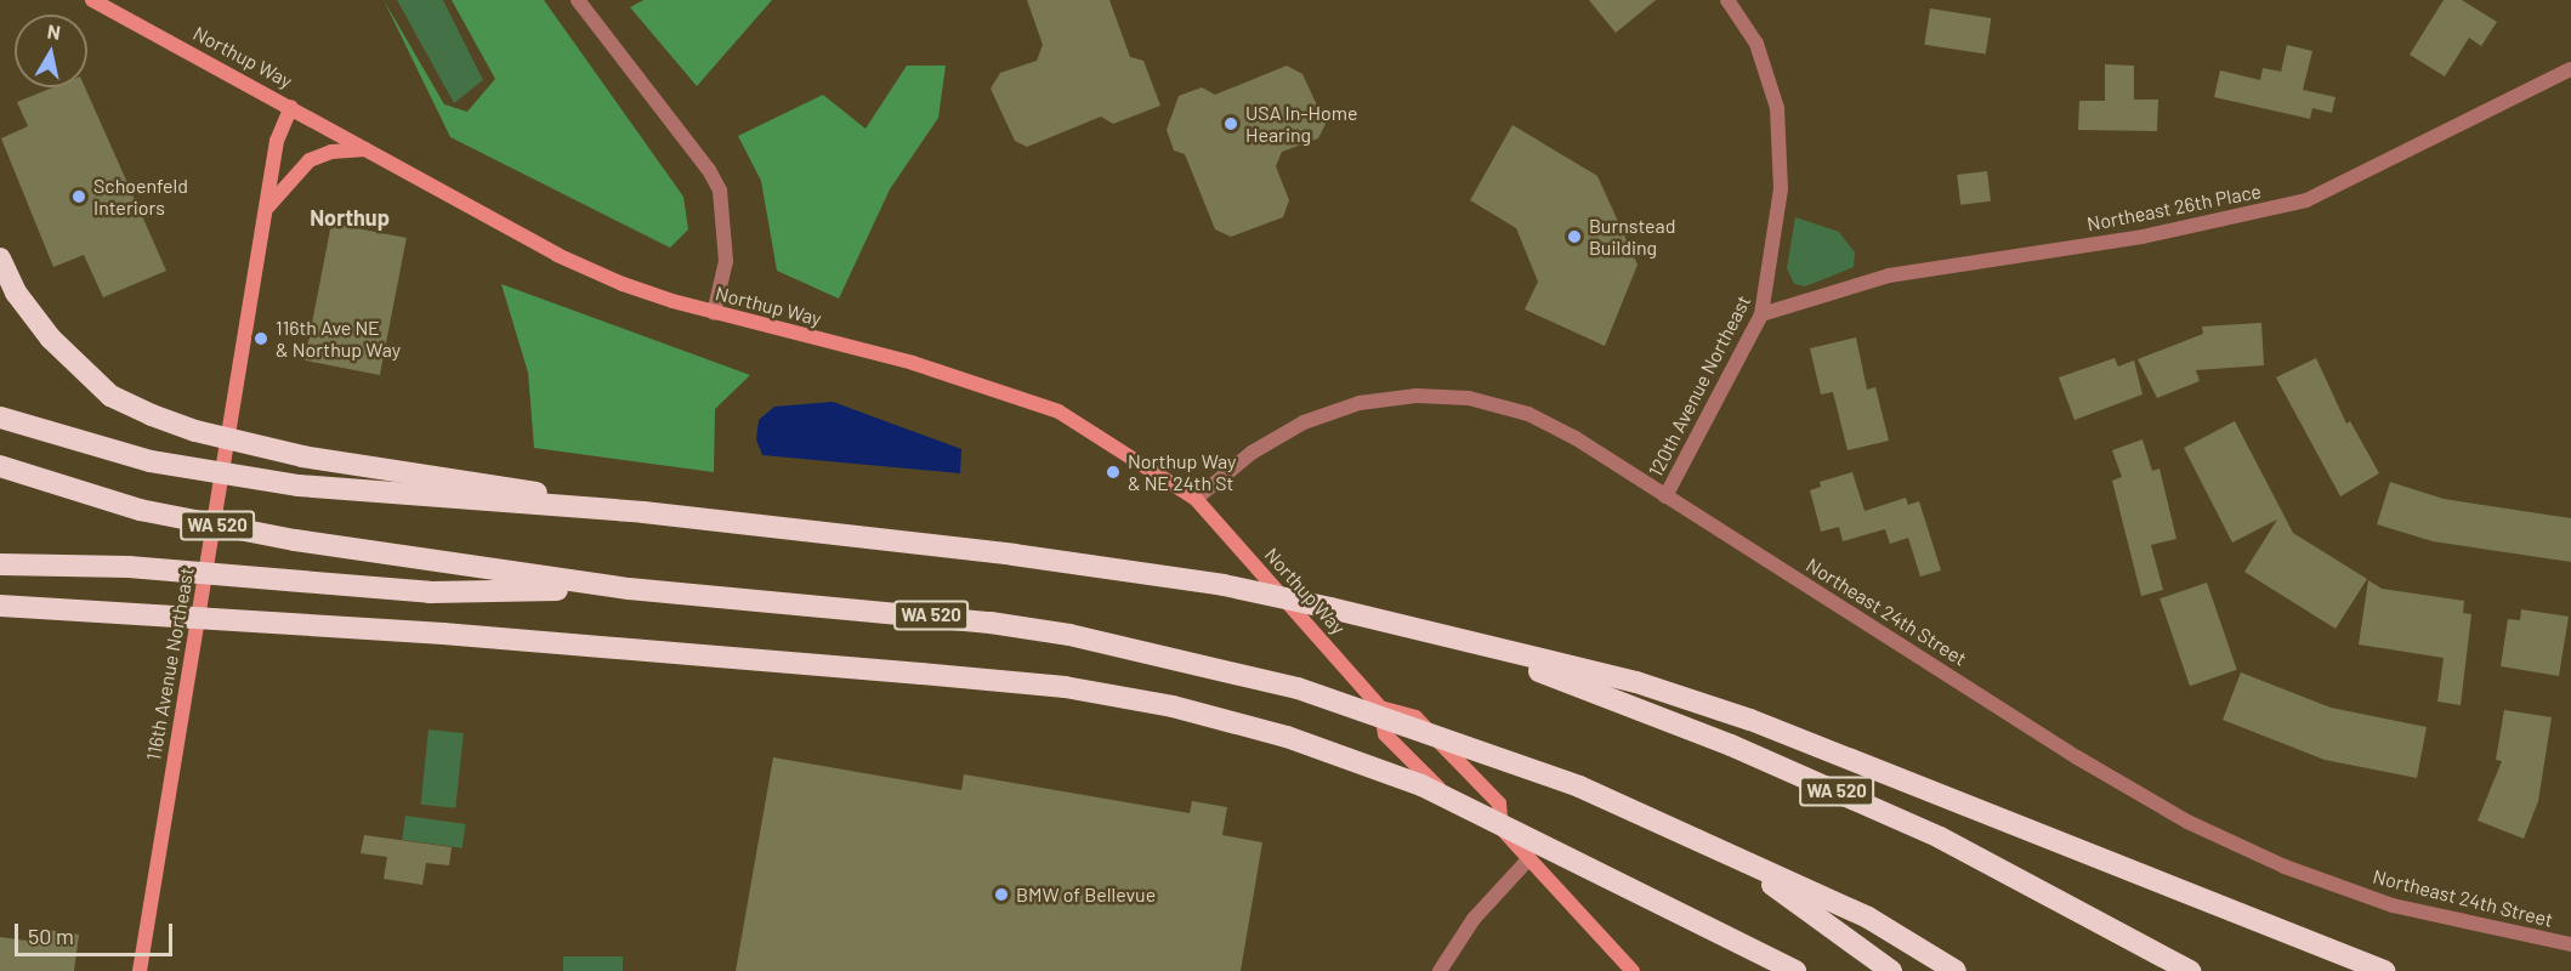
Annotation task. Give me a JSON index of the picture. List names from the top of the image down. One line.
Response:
{"streets":{"highway":["WA 520"],"main road":["Northup Way","116th Avenue Northeast"],"street":["Northeast 26th Place","120th Avenue Northeast","Northeast 24th Street"]},"crossings":[["Northup Way","Northeast 24th Street"],["Northup Way","116th Avenue Northeast"],["Northeast 26th Place","120th Avenue Northeast"],["120th Avenue Northeast","Northeast 24th Street"]],"districts":["Northup"],"places":["USA In-Home Hearing","Schoenfeld Interiors","Burnstead Building","116th Ave NE & Northup Way","Northup Way & NE 24th St","BMW of Bellevue"],"scale_bar":"50 m","north":"top"}
